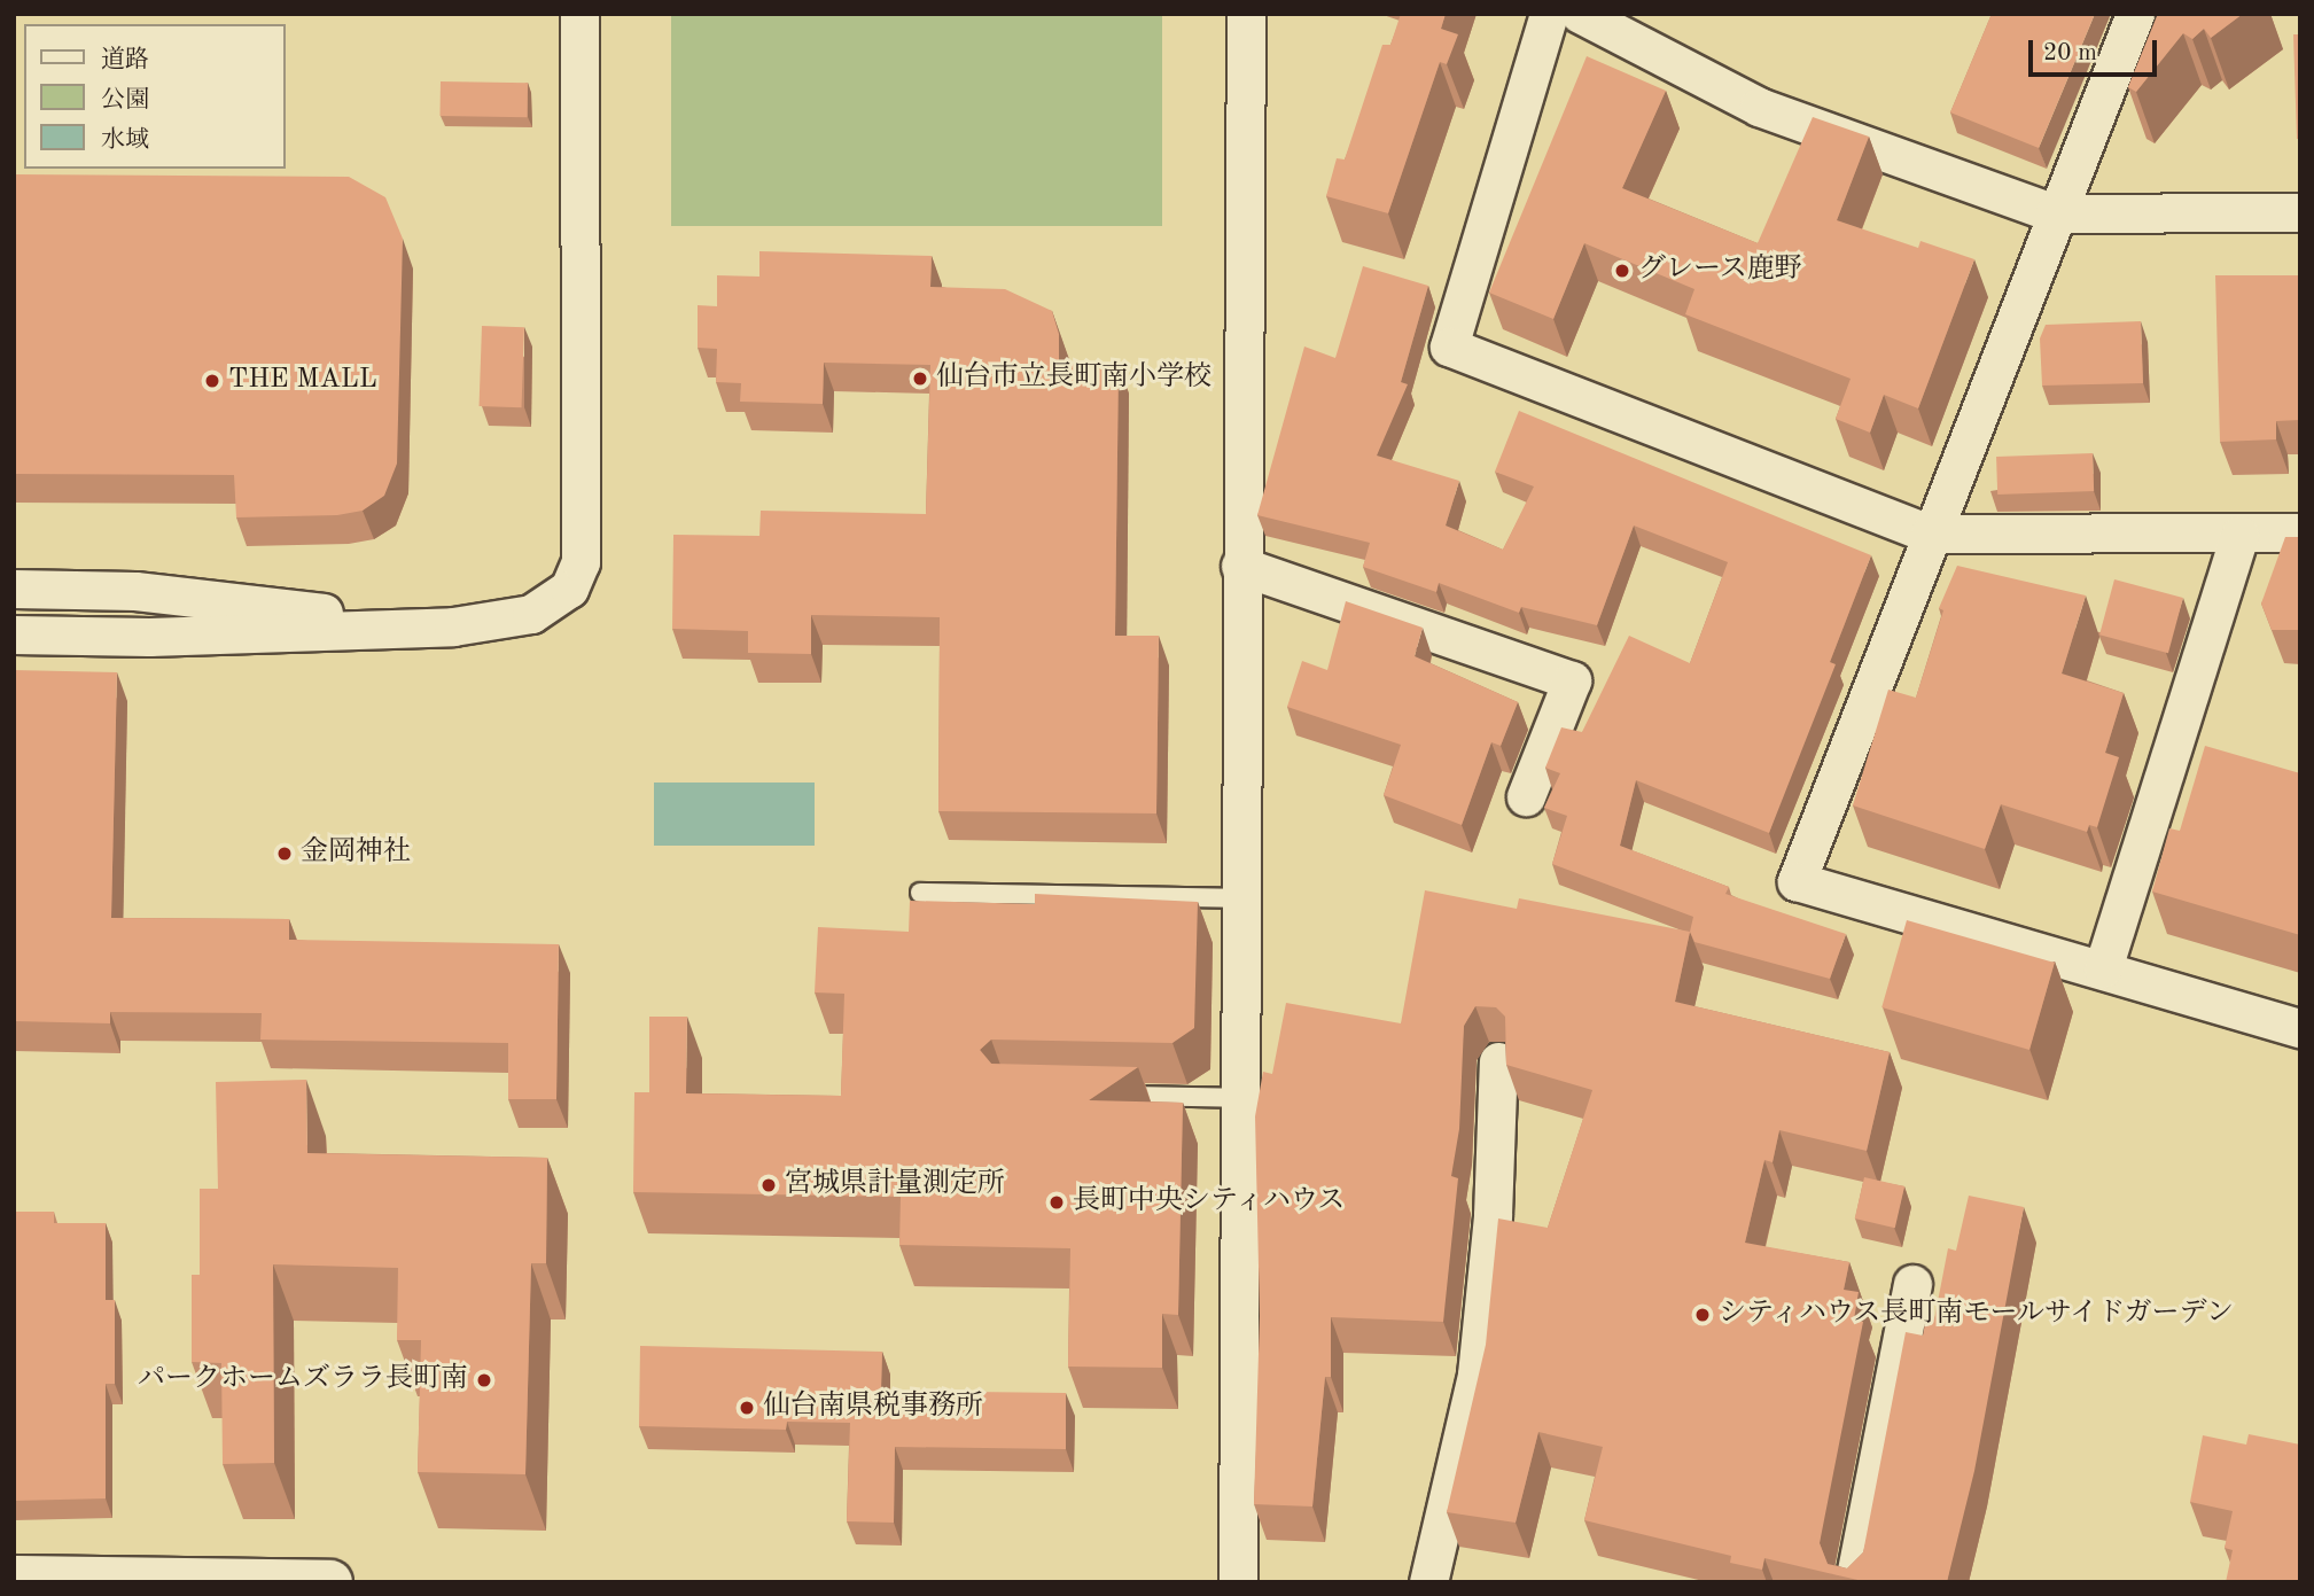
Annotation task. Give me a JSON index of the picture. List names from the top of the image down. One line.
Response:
{"places":["グレース鹿野","仙台市立長町南小学校","THE MALL","金岡神社","宮城県計量測定所","長町中央シティハウス","シティハウス長町南モールサイドガーデン","パークホームズララ長町南","仙台南県税事務所"],"legend":["道路","公園","水域"],"scale_bar":"20 m"}
